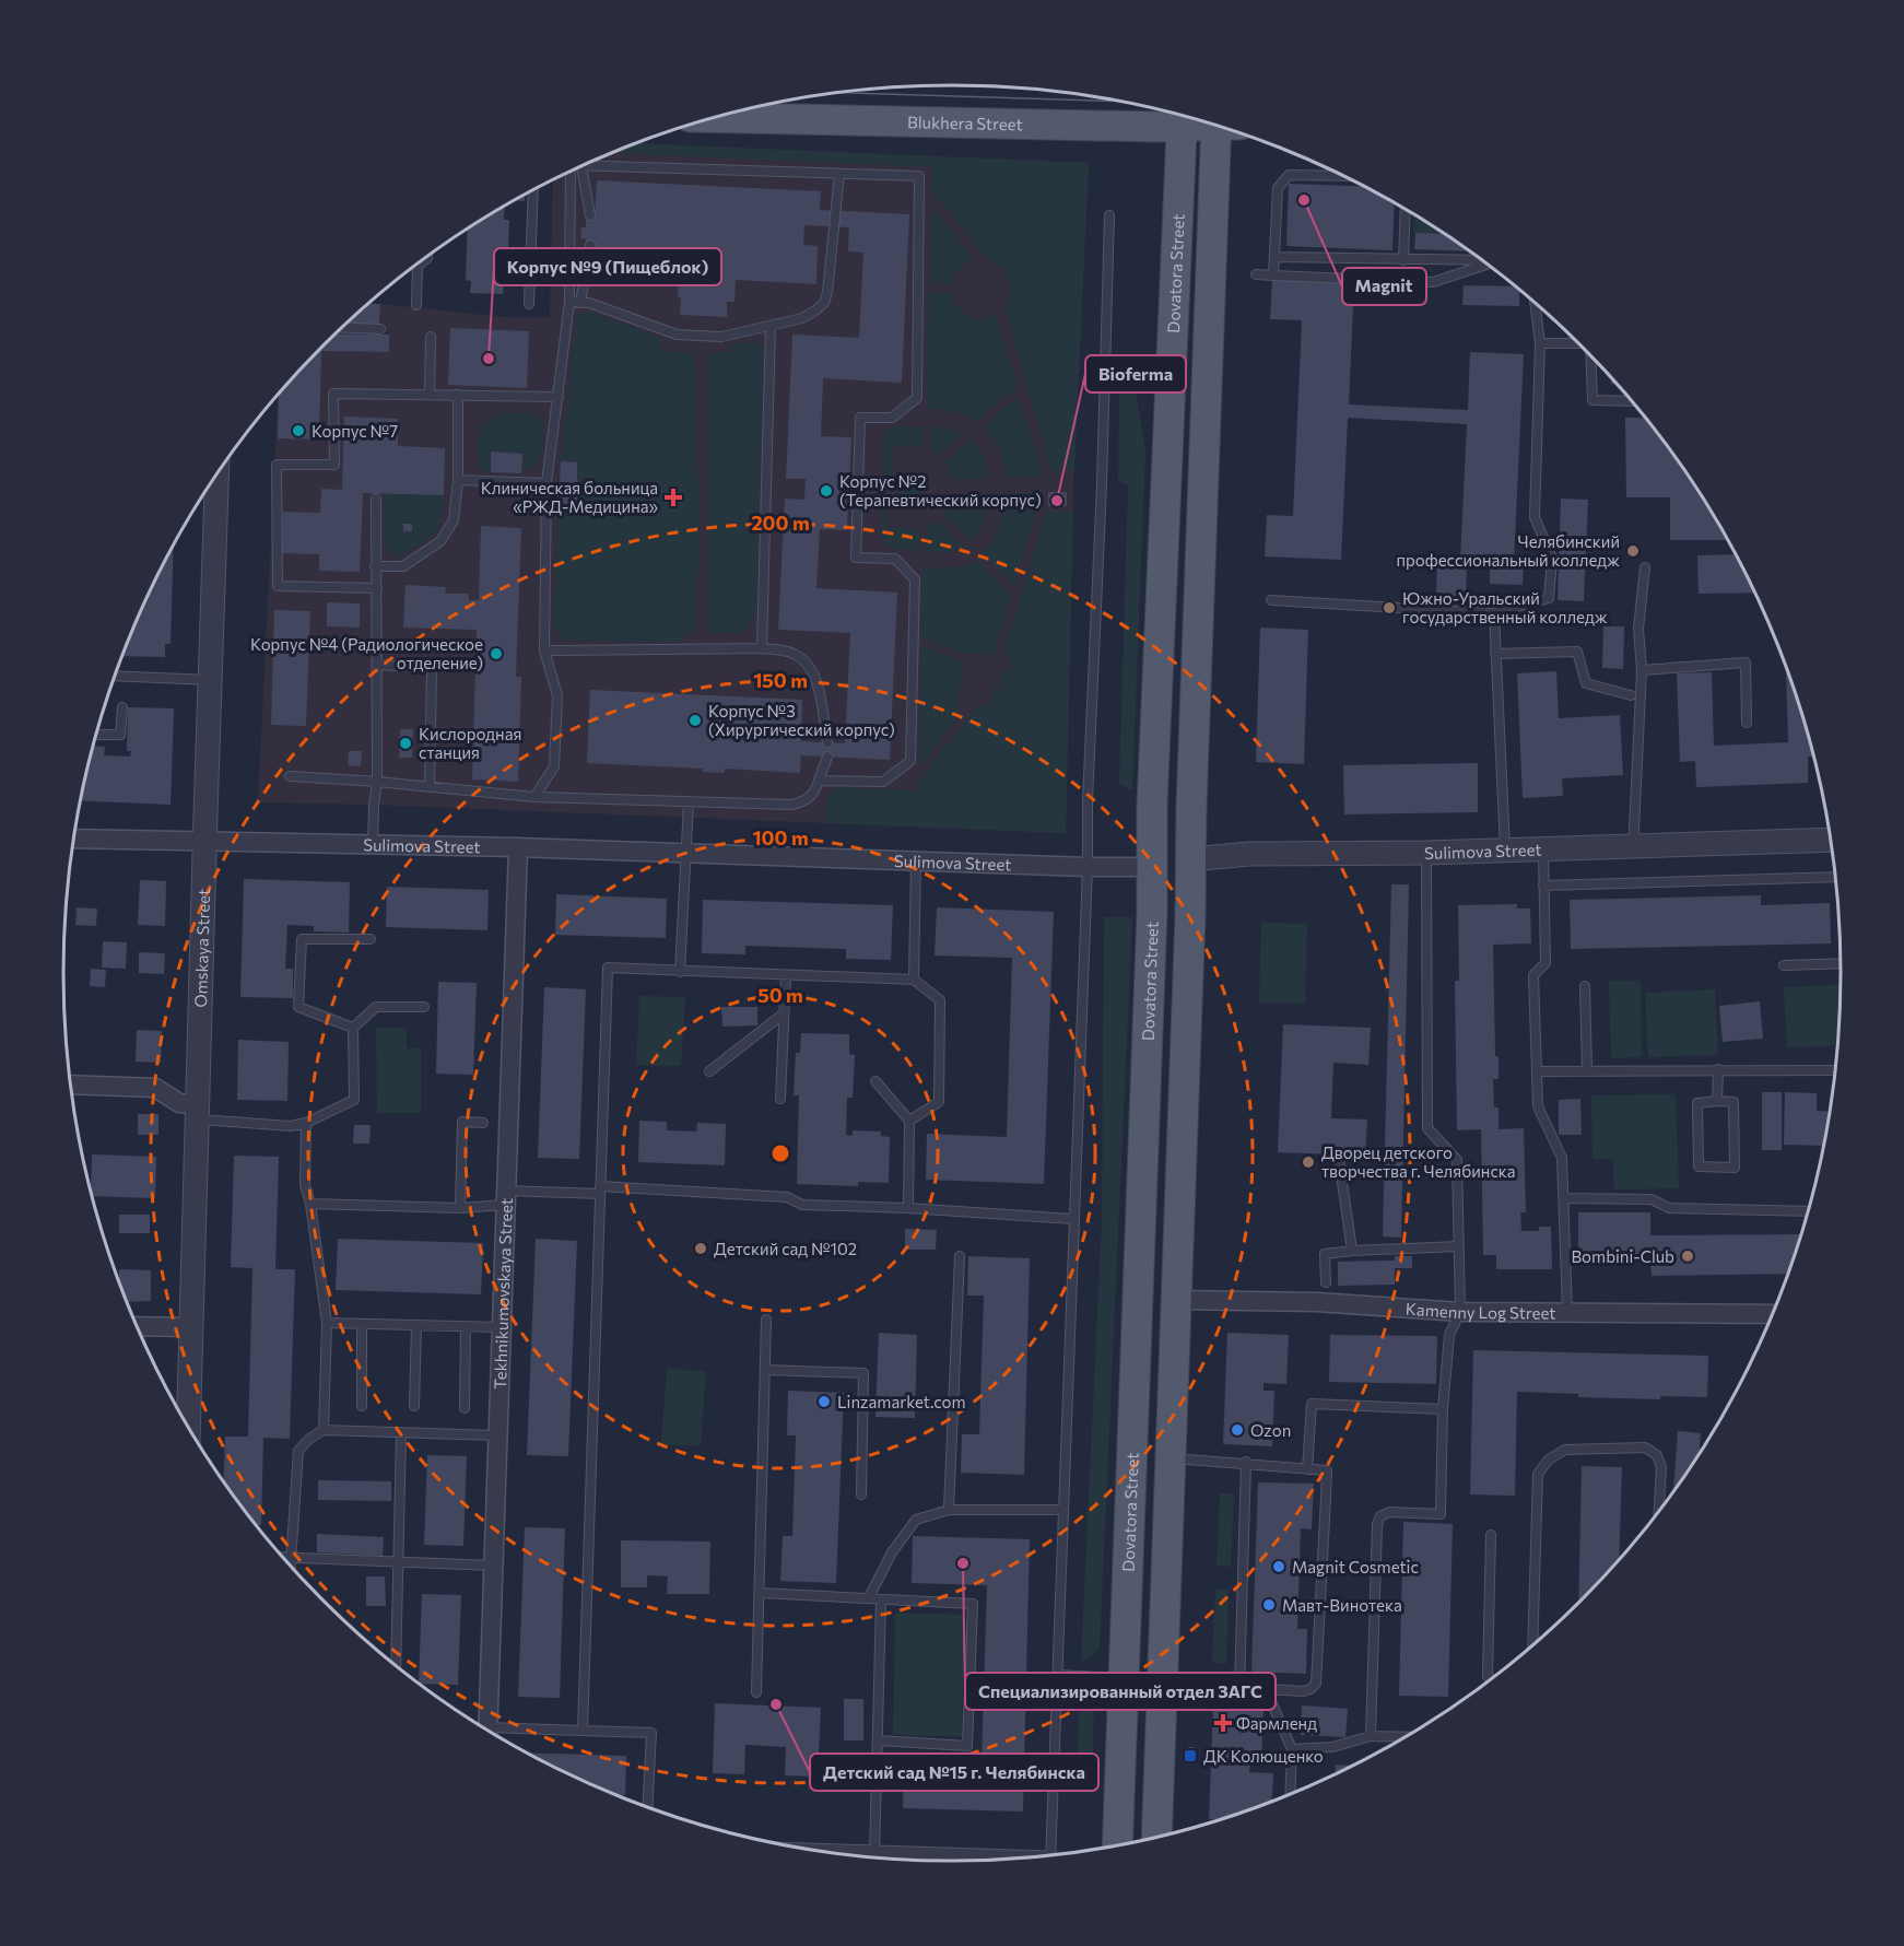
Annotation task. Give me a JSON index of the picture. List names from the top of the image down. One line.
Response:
{"streets":{"main road":["Blukhera Street","Dovatora Street","Sulimova Street"],"street":["Omskaya Street","Tekhnikumovskaya Street","Kamenny Log Street"]},"crossings":[["Blukhera Street","Dovatora Street"],["Dovatora Street","Sulimova Street"],["Sulimova Street","Omskaya Street"],["Sulimova Street","Tekhnikumovskaya Street"]],"places":{"other":["Magnit","Корпус №9 (Пищеблок)","Корпус №7","Корпус №2 (Терапевтический корпус)","Bioferma","Челябинский профессиональный колледж","Южно-Уральский государственный колледж","Корпус №4 (Радиологическое отделение)","Корпус №3 (Хирургический корпус)","Кислородная станция","Дворец детского творчества г. Челябинска","Детский сад №102","Bombini-Club","Linzamarket.com","Ozon","Специализированный отдел ЗАГС","Magnit Cosmetic","Мавт-Винотека","Детский сад №15 г. Челябинска"],"health":["Клиническая больница «РЖД-Медицина»","Фармленд"],"transit":["ДК Колющенко"]},"rings":["200 m","150 m","100 m","50 m"]}
